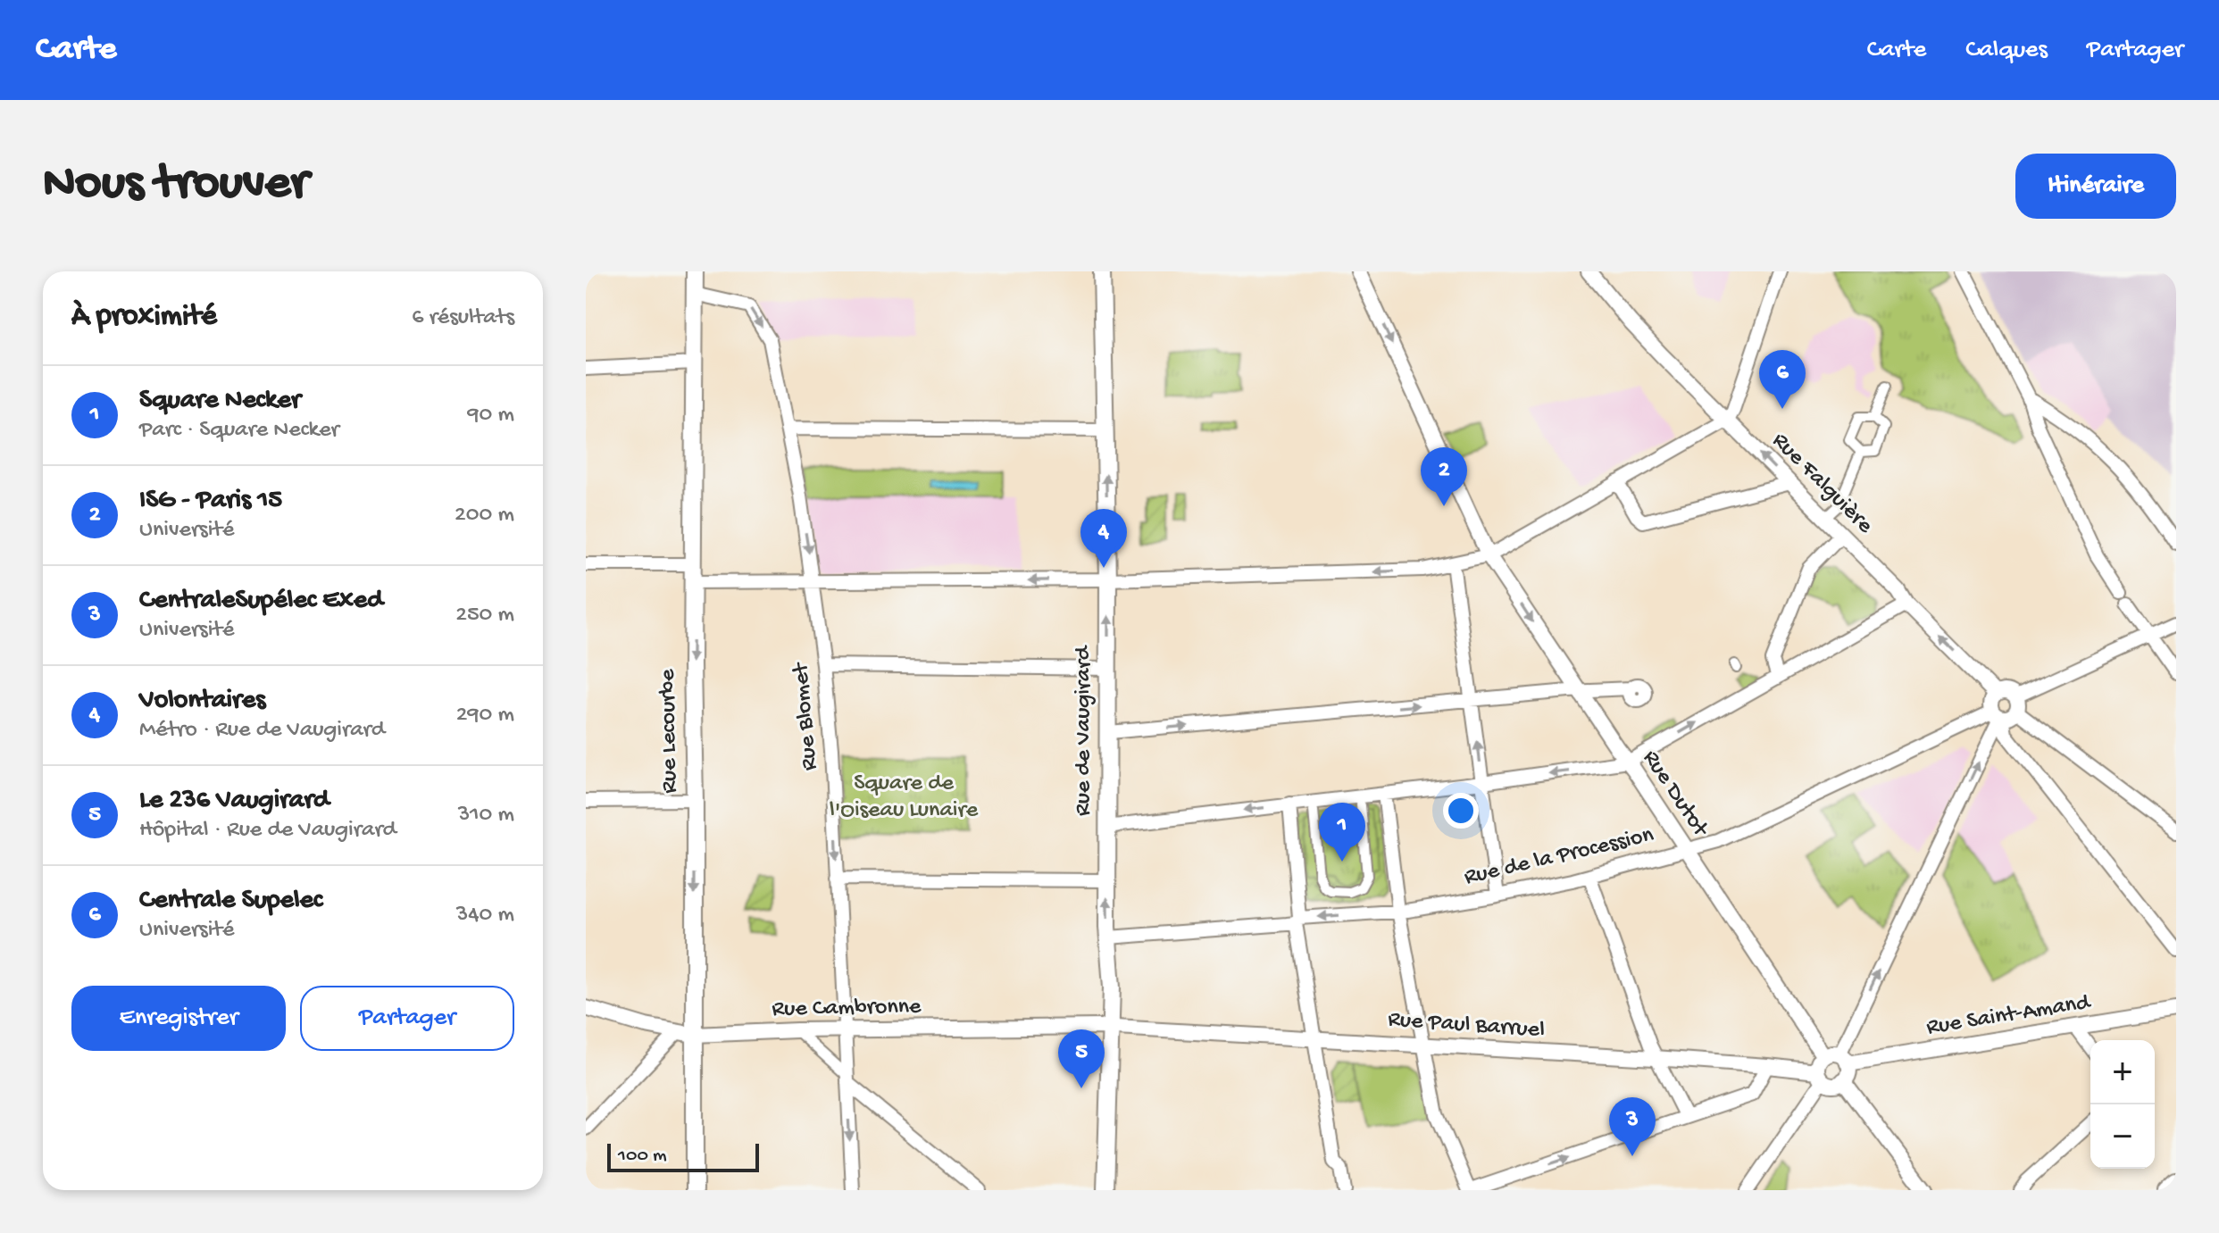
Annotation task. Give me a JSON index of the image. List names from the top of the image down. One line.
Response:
{"streets":{"main road":["Rue Lecourbe","Rue de Vaugirard"],"street":["Rue Falguière","Rue Blomet","Rue Dutot","Rue de la Procession","Rue Cambronne","Rue Saint-Amand","Rue Paul Barruel"]},"crossings":[["Rue Falguière","Rue de la Procession"],["Rue Blomet","Rue Lecourbe"],["Rue Blomet","Rue Cambronne"],["Rue Lecourbe","Rue Cambronne"],["Rue de Vaugirard","Rue de la Procession"],["Rue de Vaugirard","Rue Cambronne"],["Rue de Vaugirard","Rue Paul Barruel"],["Rue Dutot","Rue de la Procession"],["Rue Dutot","Rue Saint-Amand"],["Rue Dutot","Rue Paul Barruel"],["Rue Cambronne","Rue Paul Barruel"],["Rue Saint-Amand","Rue Paul Barruel"]],"one_way":["Rue Falguière","Rue Blomet","Rue Lecourbe"],"parks":["Square de l'Oiseau Lunaire"],"scale_bar":"100 m","page":{"header":"Carte","nav":["Carte","Calques","Partager"],"buttons":["Itinéraire",["Enregistrer","Partager"]],"title":"Nous trouver","heading":["À proximité","6 résultats"],"pins":["6","2","4","1","5","3"],"list":[{"mark":"1","name":"Square Necker","note":"Parc · Square Necker","value":"90 m"},{"mark":"2","name":"ISG - Paris 15","note":"Université","value":"200 m"},{"mark":"3","name":"CentraleSupélec Exed","note":"Université","value":"250 m"},{"mark":"4","name":"Volontaires","note":"Métro · Rue de Vaugirard","value":"290 m"},{"mark":"5","name":"Le 236 Vaugirard","note":"Hôpital · Rue de Vaugirard","value":"310 m"},{"mark":"6","name":"Centrale Supelec","note":"Université","value":"340 m"}],"map_buttons":["+","−"],"scale":"100 m"}}
